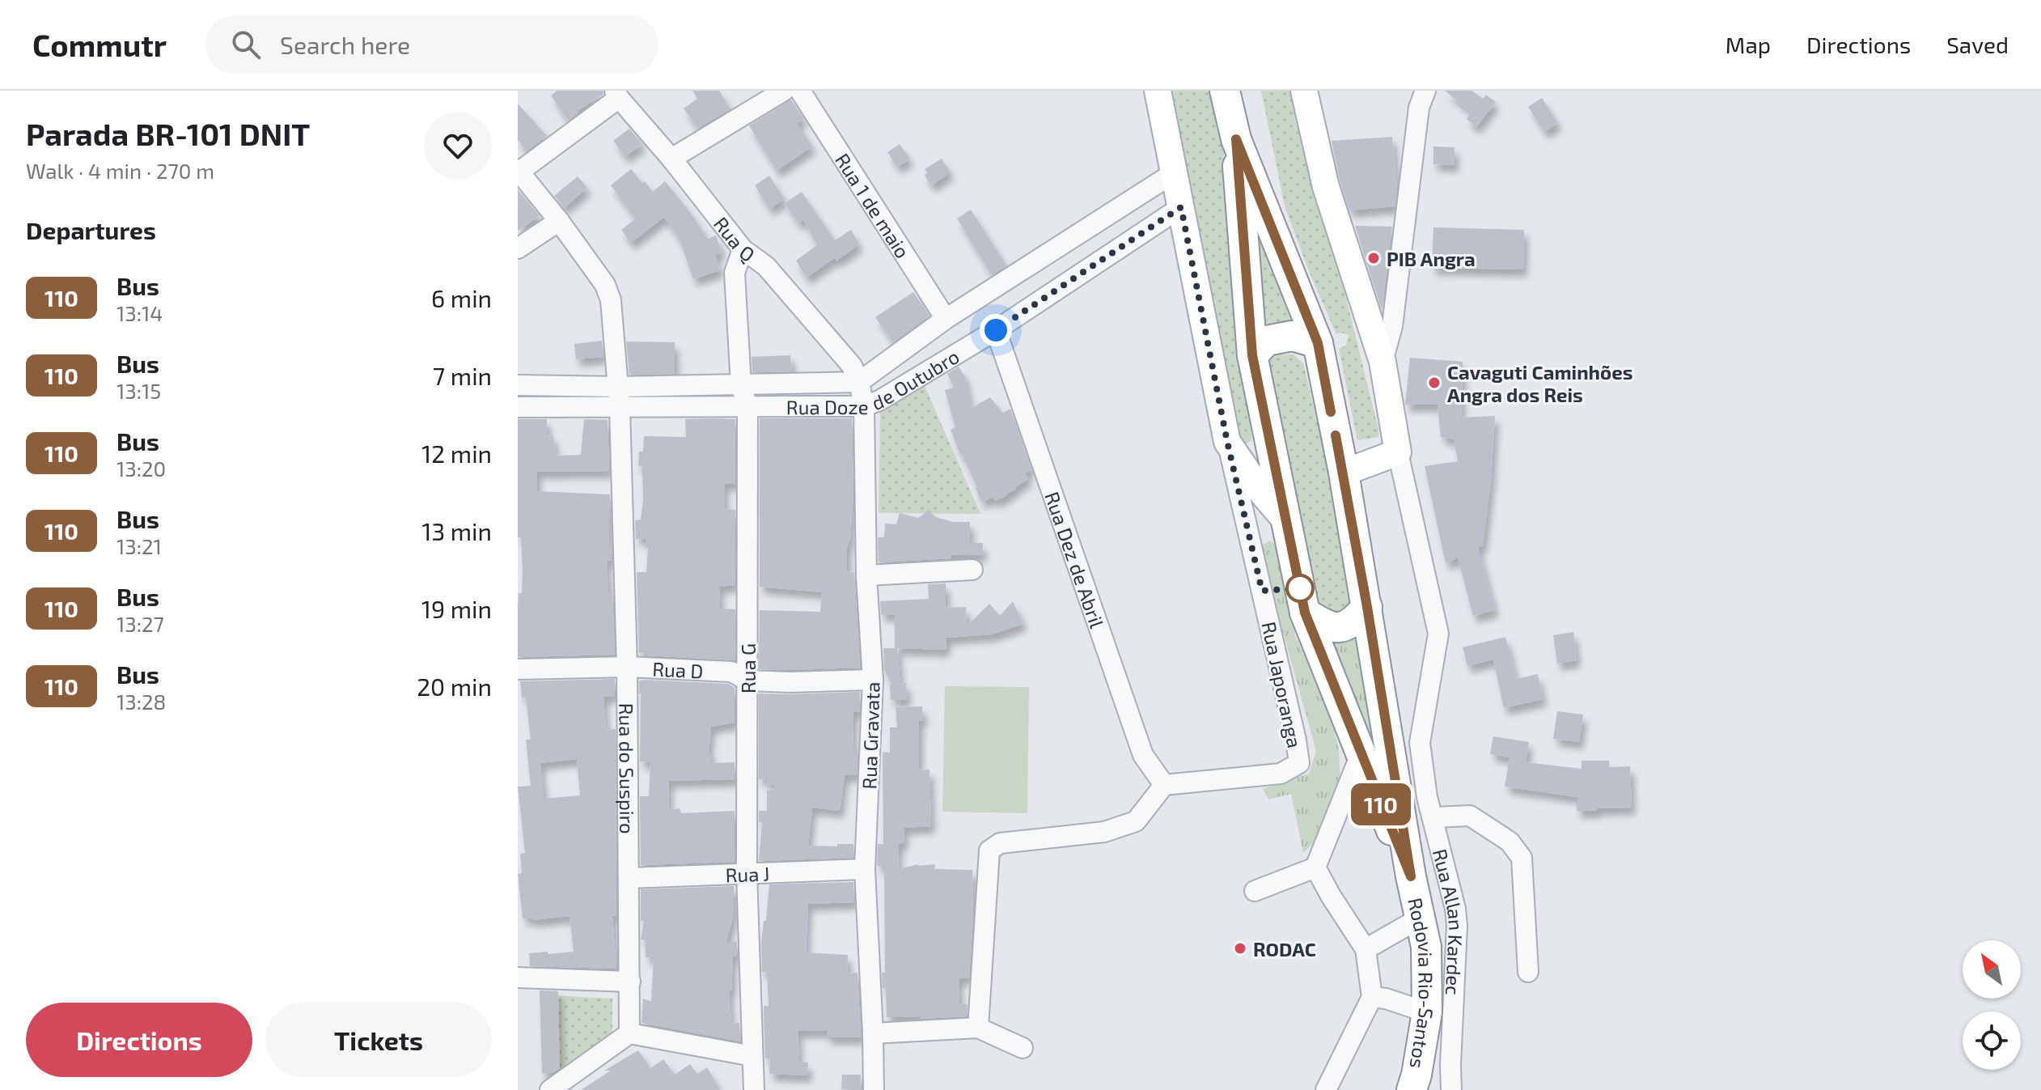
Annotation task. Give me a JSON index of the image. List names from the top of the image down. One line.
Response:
{"streets":{"highway":["Rodovia Rio-Santos"],"main road":["Rua Japoranga"],"street":["Rua 1 de maio","Rua Q","Rua Doze de Outubro","Rua Dez de Abril","Rua G","Rua D","Rua Gravata","Rua do Suspiro","Rua J","Rua Allan Kardec"]},"crossings":[["Rua 1 de maio","Rua Doze de Outubro"],["Rua Q","Rua Doze de Outubro"],["Rua Q","Rua G"],["Rua Q","Rua Gravata"],["Rua Doze de Outubro","Rua Dez de Abril"],["Rua Doze de Outubro","Rua G"],["Rua Doze de Outubro","Rua Japoranga"],["Rua Doze de Outubro","Rua Gravata"],["Rua Doze de Outubro","Rua do Suspiro"],["Rua Dez de Abril","Rua Japoranga"],["Rua G","Rua D"],["Rua G","Rua J"],["Rua D","Rua Gravata"],["Rua D","Rua do Suspiro"],["Rua Gravata","Rua J"],["Rua do Suspiro","Rua J"]],"places":["PIB Angra","Cavaguti Caminhões Angra dos Reis","RODAC"],"lines":["bus line 110"],"north":"top left","page":{"header":"Commutr","search":"Search here","nav":["Map","Directions","Saved"],"heading":[["Parada BR-101 DNIT","Walk · 4 min · 270 m"],"Departures"],"on_map":"110","list":[{"mark":"110","name":"Bus","note":"13:14","value":"6 min"},{"mark":"110","name":"Bus","note":"13:15","value":"7 min"},{"mark":"110","name":"Bus","note":"13:20","value":"12 min"},{"mark":"110","name":"Bus","note":"13:21","value":"13 min"},{"mark":"110","name":"Bus","note":"13:27","value":"19 min"},{"mark":"110","name":"Bus","note":"13:28","value":"20 min"}],"buttons":["Directions","Tickets"]}}
